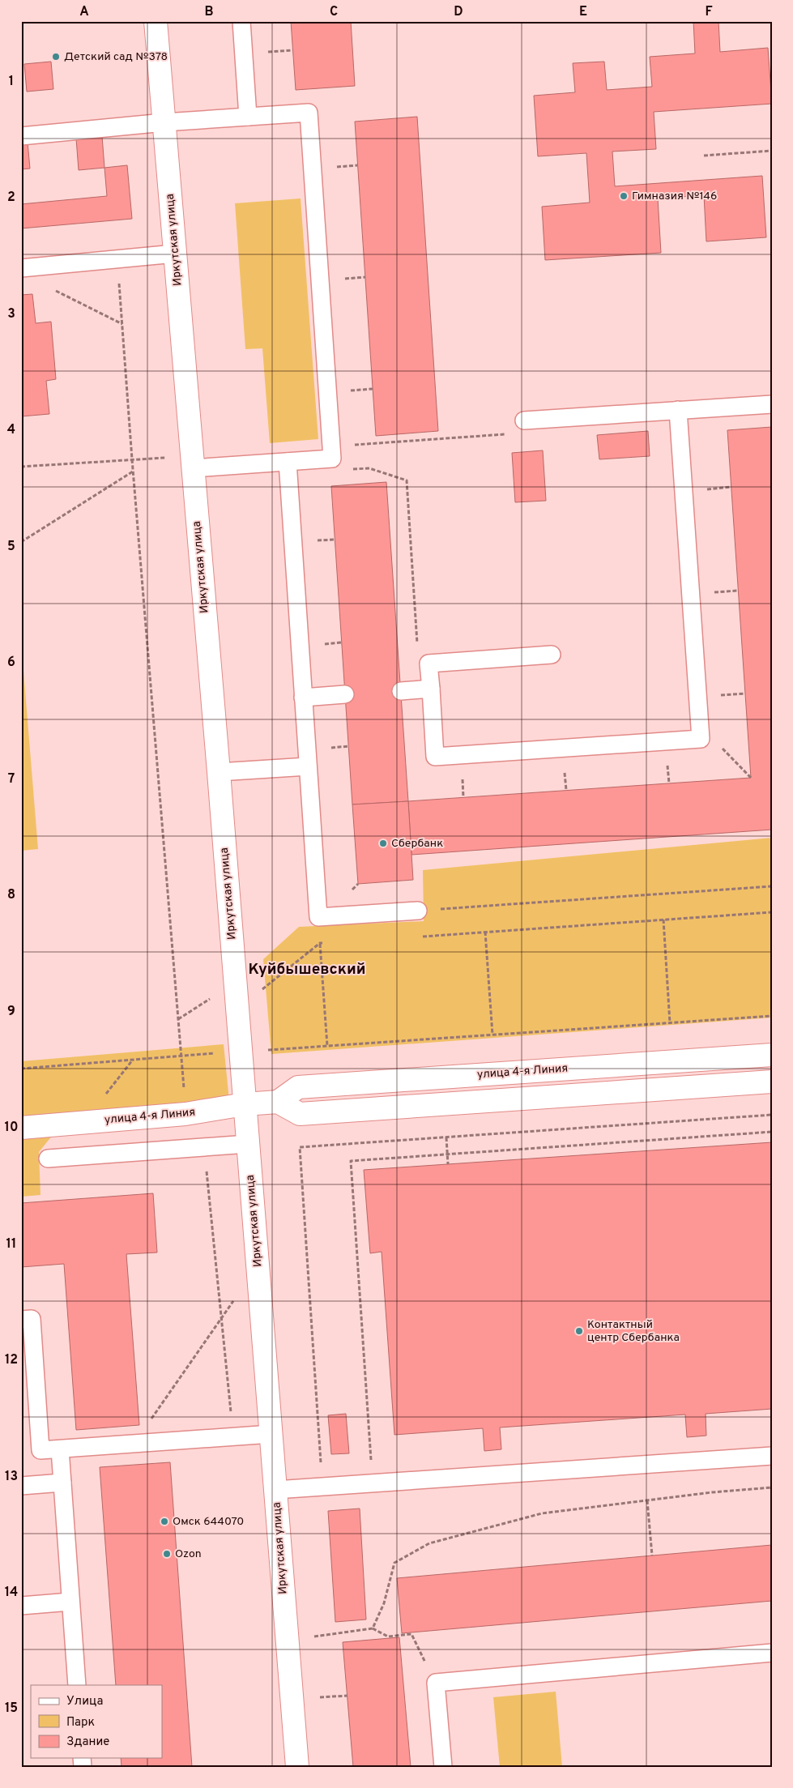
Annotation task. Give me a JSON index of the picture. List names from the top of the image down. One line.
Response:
{"streets":{"street":["Иркутская улица","улица 4-я Линия"]},"crossings":[["Иркутская улица","улица 4-я Линия"]],"districts":["Куйбышевский"],"places":["Детский сад №378","Гимназия №146","Сбербанк","Контактный центр Сбербанка","Омск 644070","Ozon"],"legend":["Улица","Парк","Здание"],"grid":{"columns":["A","B","C","D","E","F"],"rows":["1","2","3","4","5","6","7","8","9","10","11","12","13","14","15"]}}
